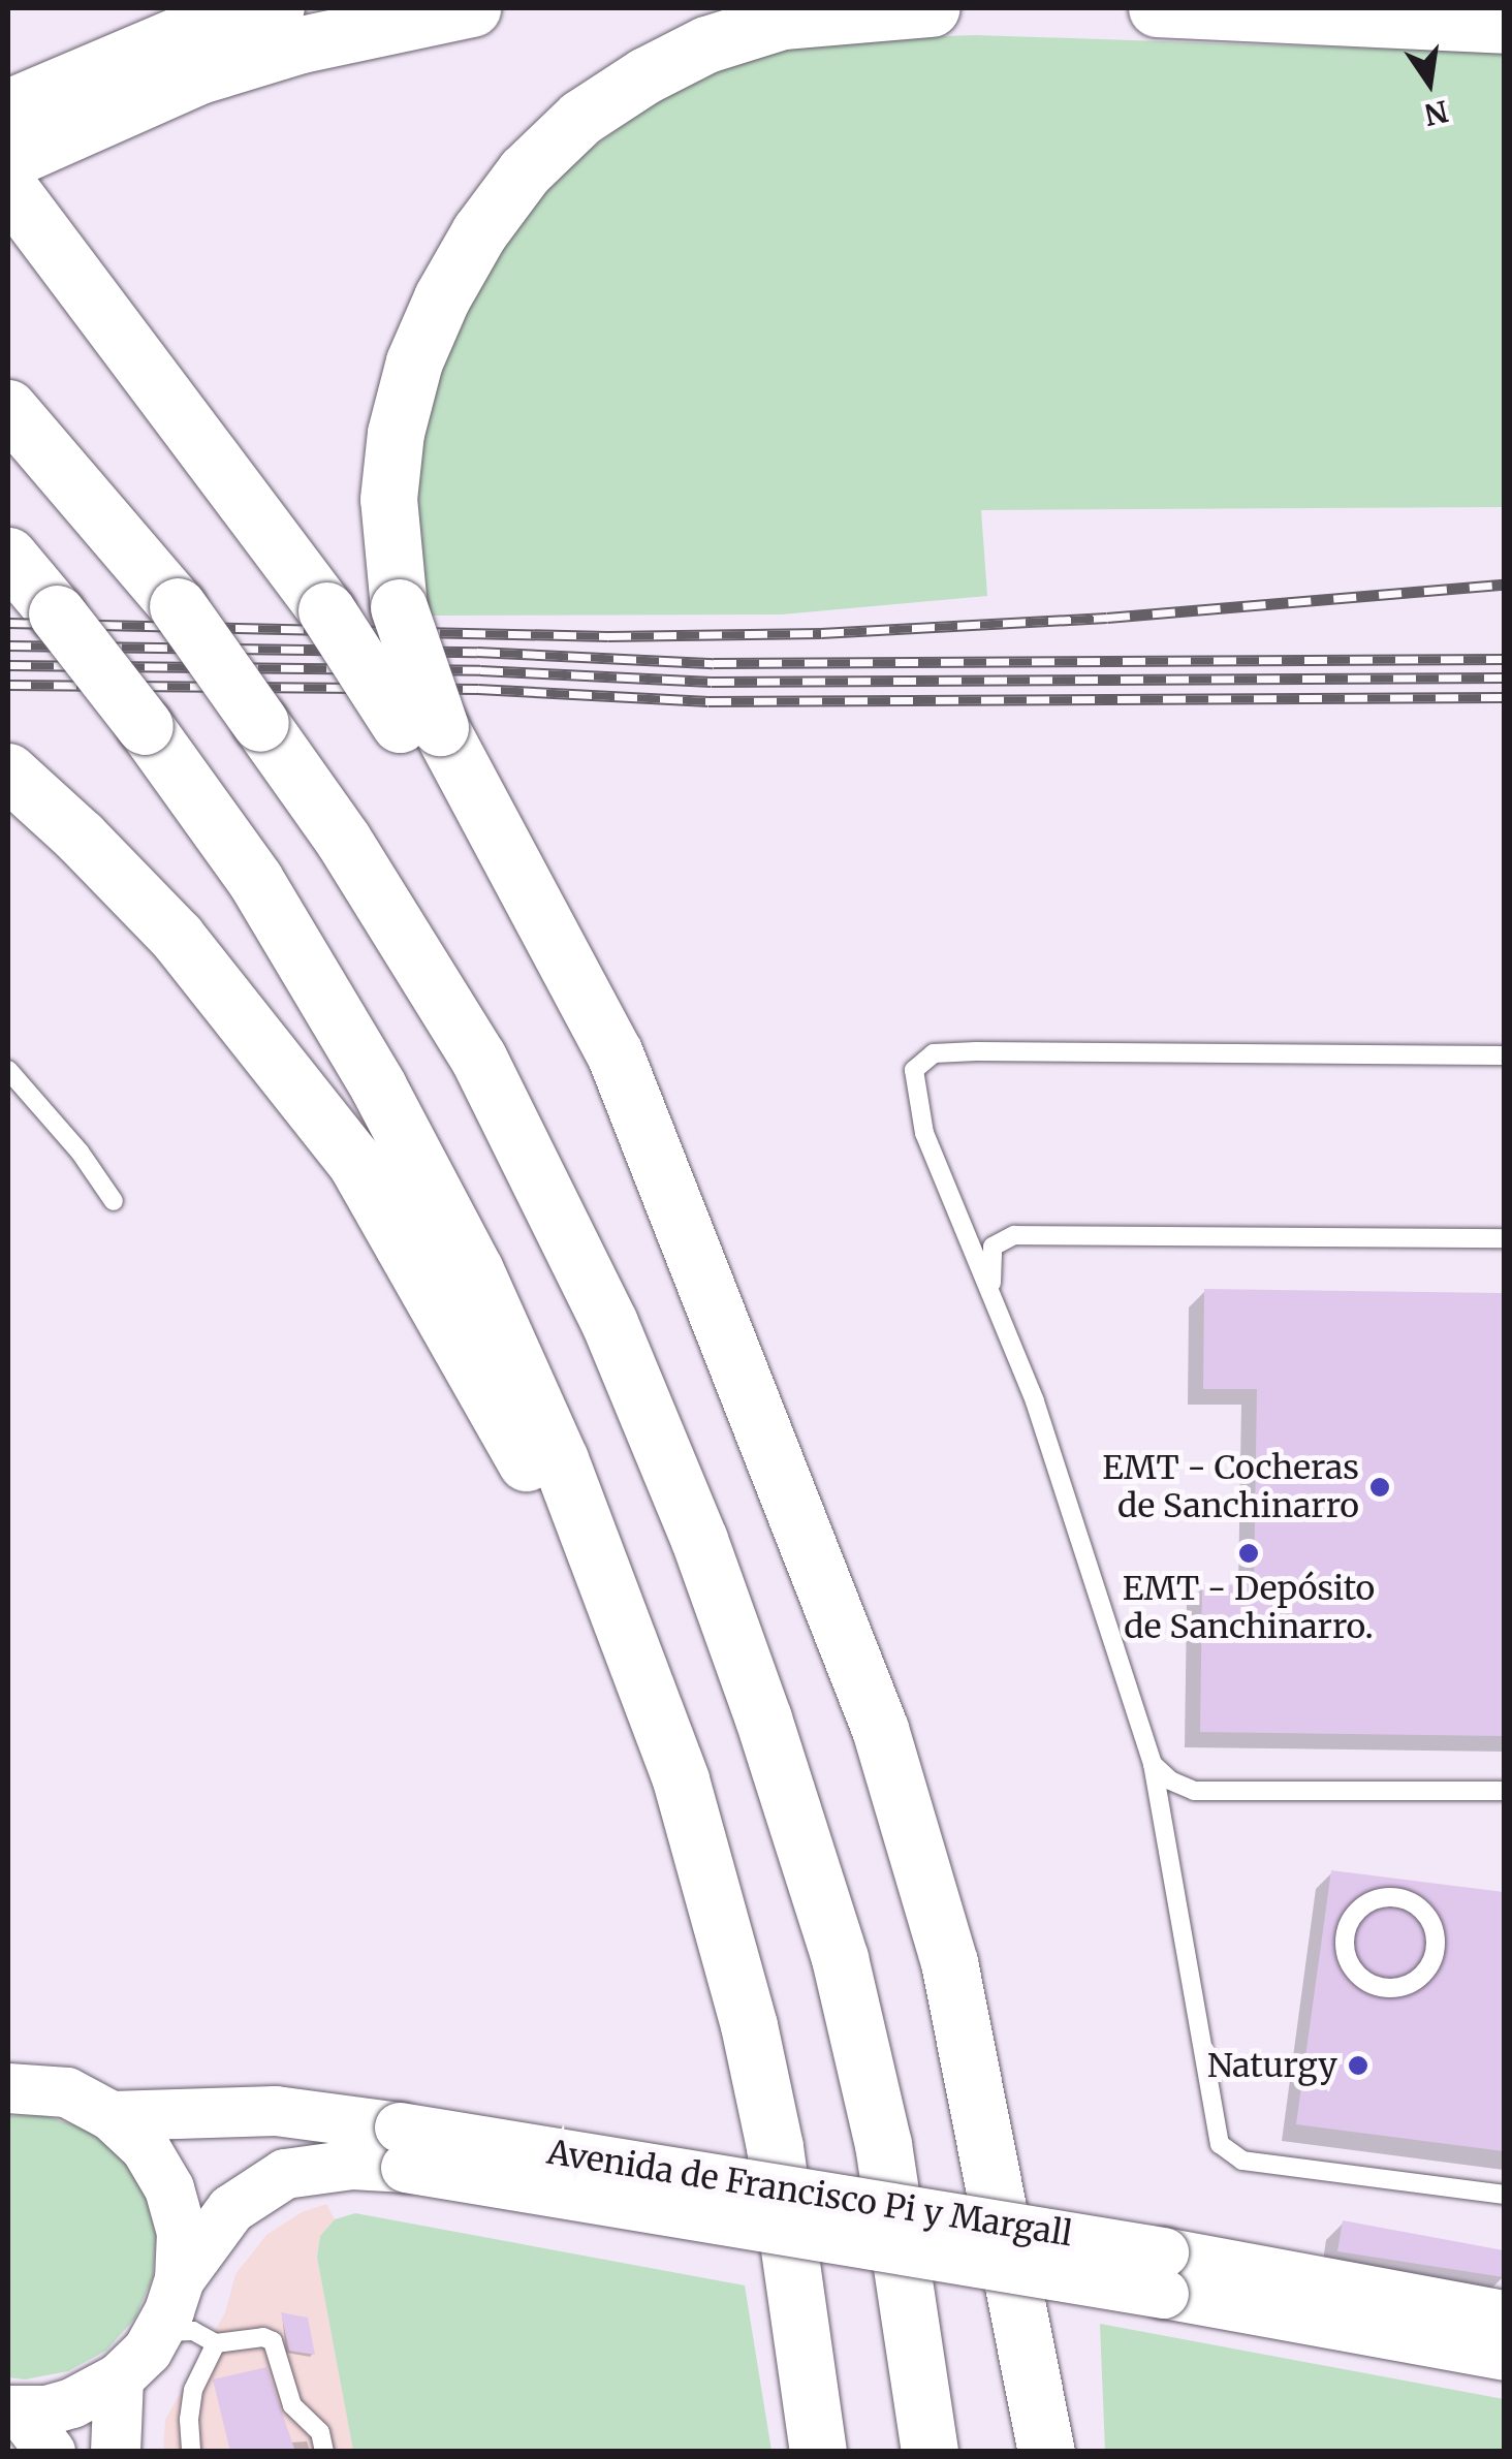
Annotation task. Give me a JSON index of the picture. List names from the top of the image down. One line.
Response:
{"streets":{"street":["Avenida de Francisco Pi y Margall"]},"places":["EMT - Cocheras de Sanchinarro","EMT - Depósito de Sanchinarro.","Naturgy"],"north":"bottom"}
